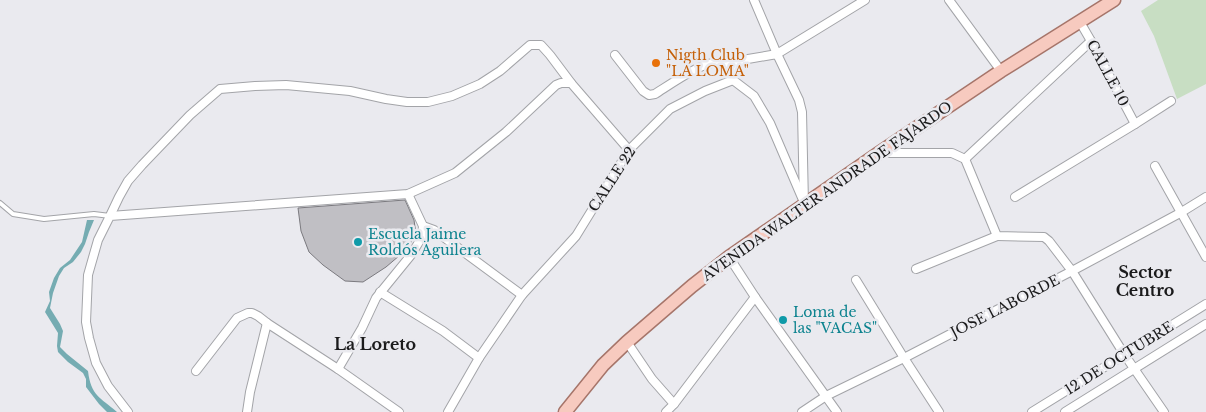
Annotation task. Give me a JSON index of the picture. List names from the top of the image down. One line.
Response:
{"streets":{"main road":["AVENIDA WALTER ANDRADE FAJARDO"],"street":["CALLE 10","CALLE 22","JOSE LABORDE","12 DE OCTUBRE"]},"crossings":[["CALLE 10","AVENIDA WALTER ANDRADE FAJARDO"]],"districts":["Sector Centro","La Loreto"],"places":["Nigth Club \"LA LOMA\"","Escuela Jaime Roldós Aguilera","Loma de las \"VACAS\""]}
